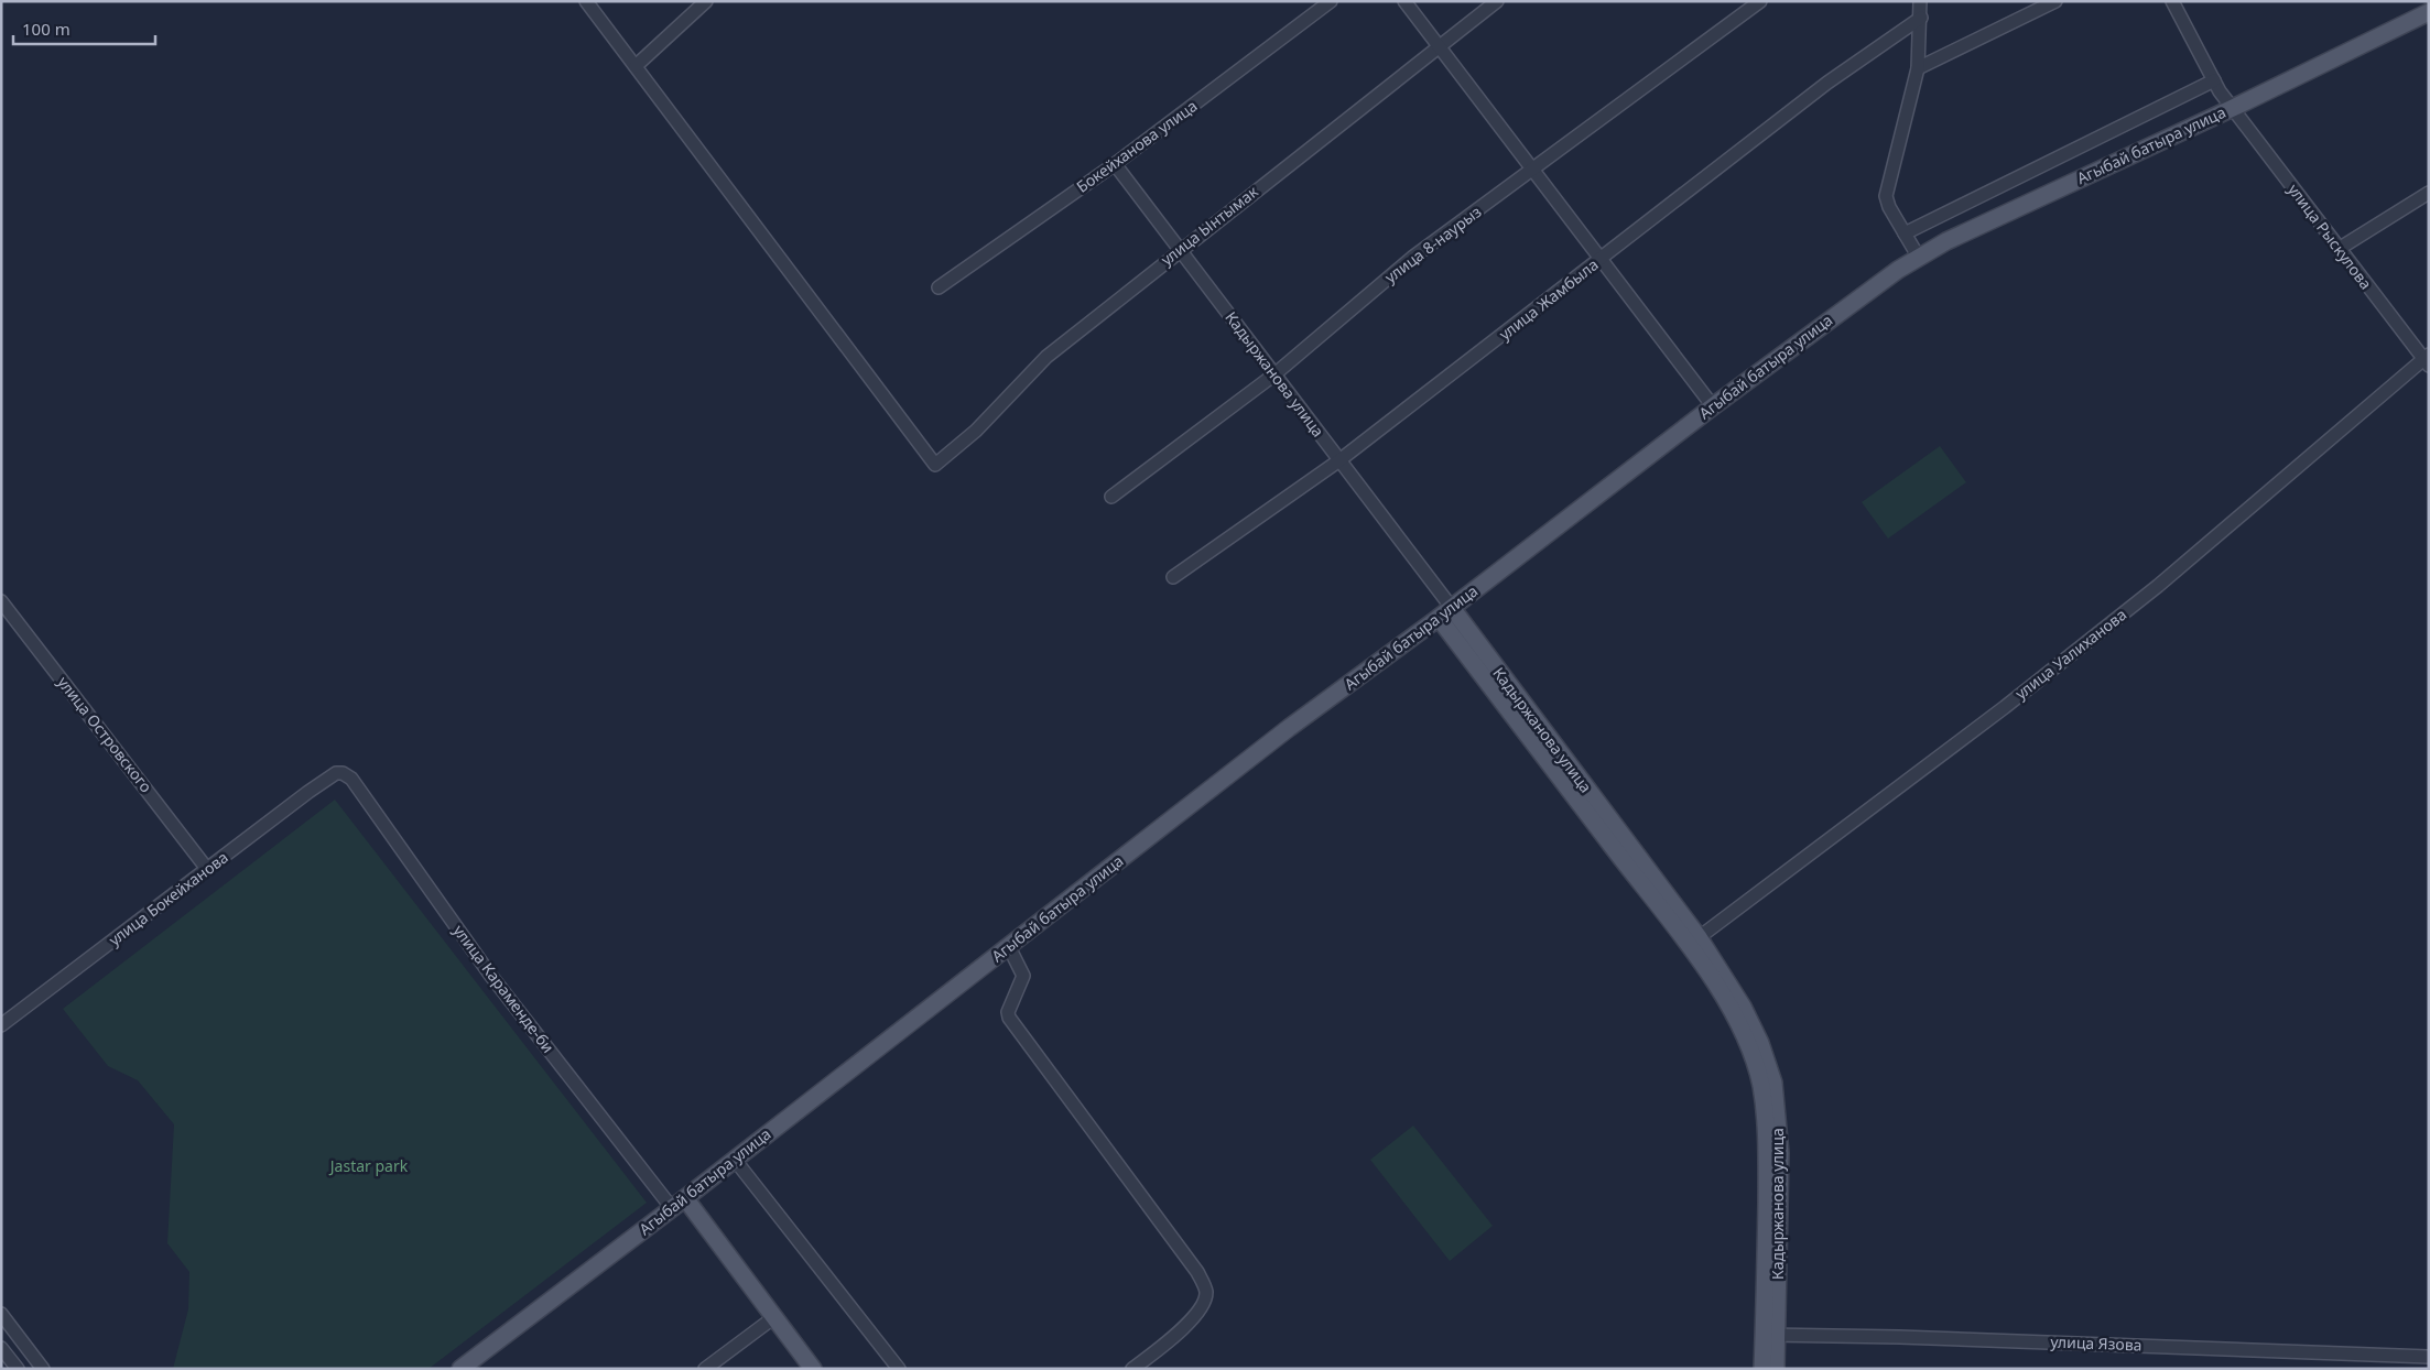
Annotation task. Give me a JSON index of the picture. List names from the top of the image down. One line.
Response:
{"streets":{"main road":["Агыбай батыра улица","Кадыржанова улица","улица Караменде-би"],"street":["Бокейханова улица","улица Ынтымак","улица Рыскулова","улица 8-наурыз","улица Жамбыла","улица Уалиханова","улица Островского","улица Бокейханова","улица Язова"]},"crossings":[["Агыбай батыра улица","улица Рыскулова"],["Агыбай батыра улица","Кадыржанова улица"],["Агыбай батыра улица","улица Караменде-би"],["Бокейханова улица","Кадыржанова улица"],["улица Ынтымак","Кадыржанова улица"],["улица Рыскулова","улица Уалиханова"],["улица 8-наурыз","Кадыржанова улица"],["улица Жамбыла","Кадыржанова улица"],["Кадыржанова улица","улица Уалиханова"],["Кадыржанова улица","улица Язова"],["улица Островского","улица Бокейханова"],["улица Бокейханова","улица Караменде-би"]],"parks":["Jastar park"],"scale_bar":"100 m"}
